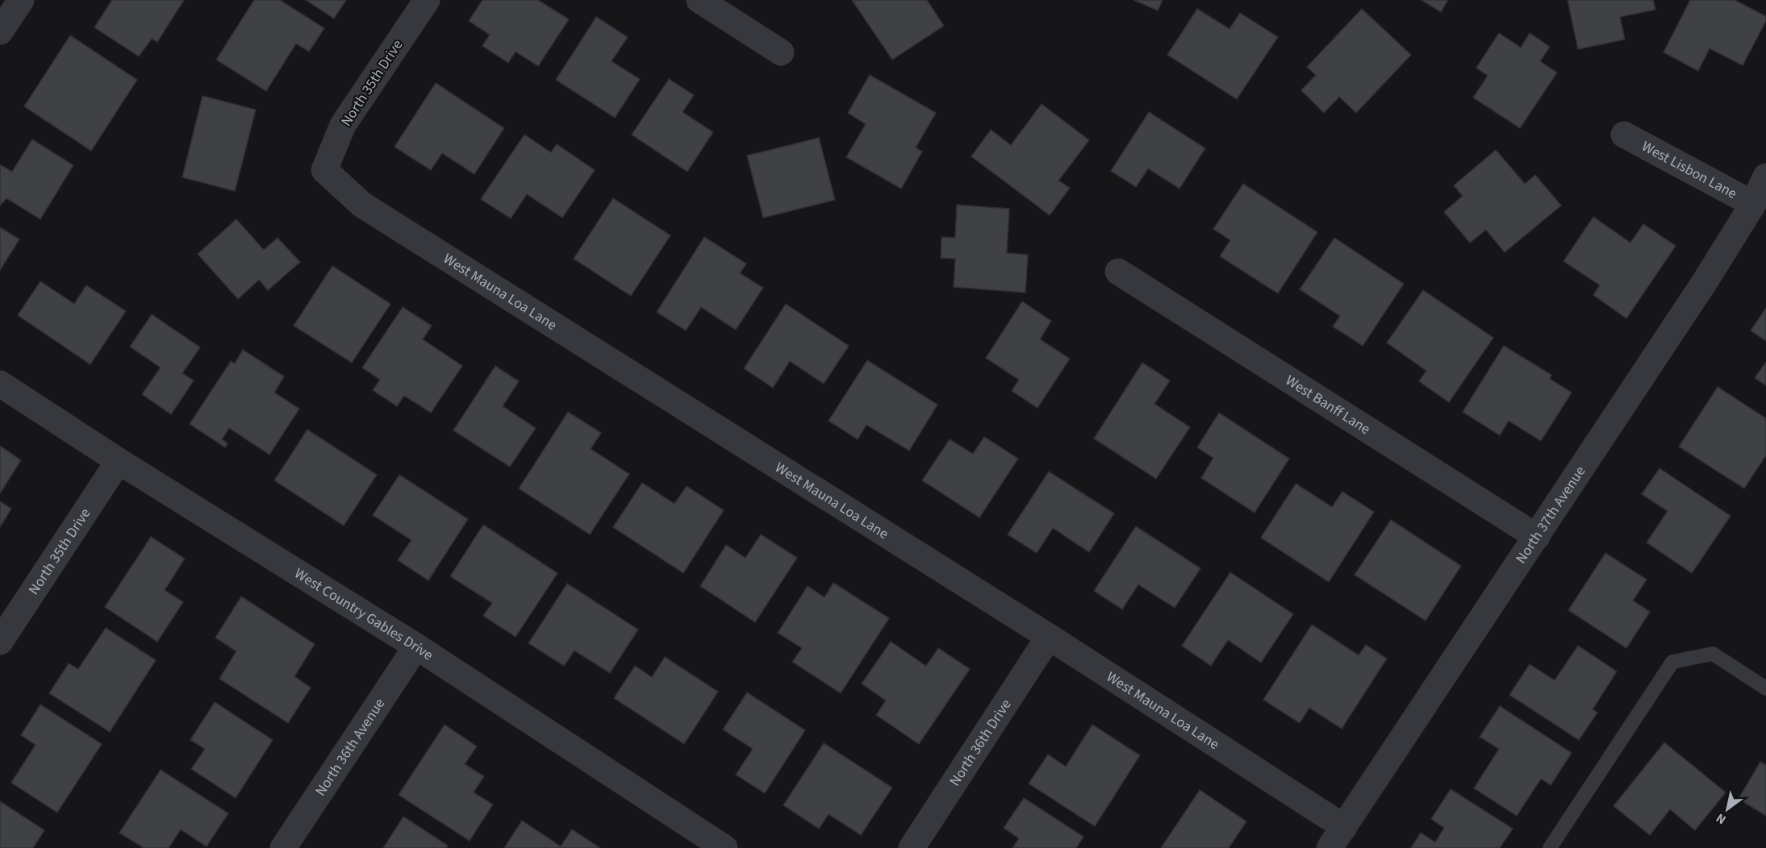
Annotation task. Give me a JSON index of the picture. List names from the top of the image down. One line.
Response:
{"streets":{"street":["North 35th Drive","West Lisbon Lane","West Mauna Loa Lane","West Banff Lane","North 37th Avenue","West Country Gables Drive","North 36th Drive","North 36th Avenue"]},"crossings":[["North 35th Drive","West Mauna Loa Lane"],["North 35th Drive","West Country Gables Drive"],["West Lisbon Lane","North 37th Avenue"],["West Mauna Loa Lane","North 37th Avenue"],["West Mauna Loa Lane","North 36th Drive"],["West Banff Lane","North 37th Avenue"],["West Country Gables Drive","North 36th Avenue"]],"north":"bottom left"}
